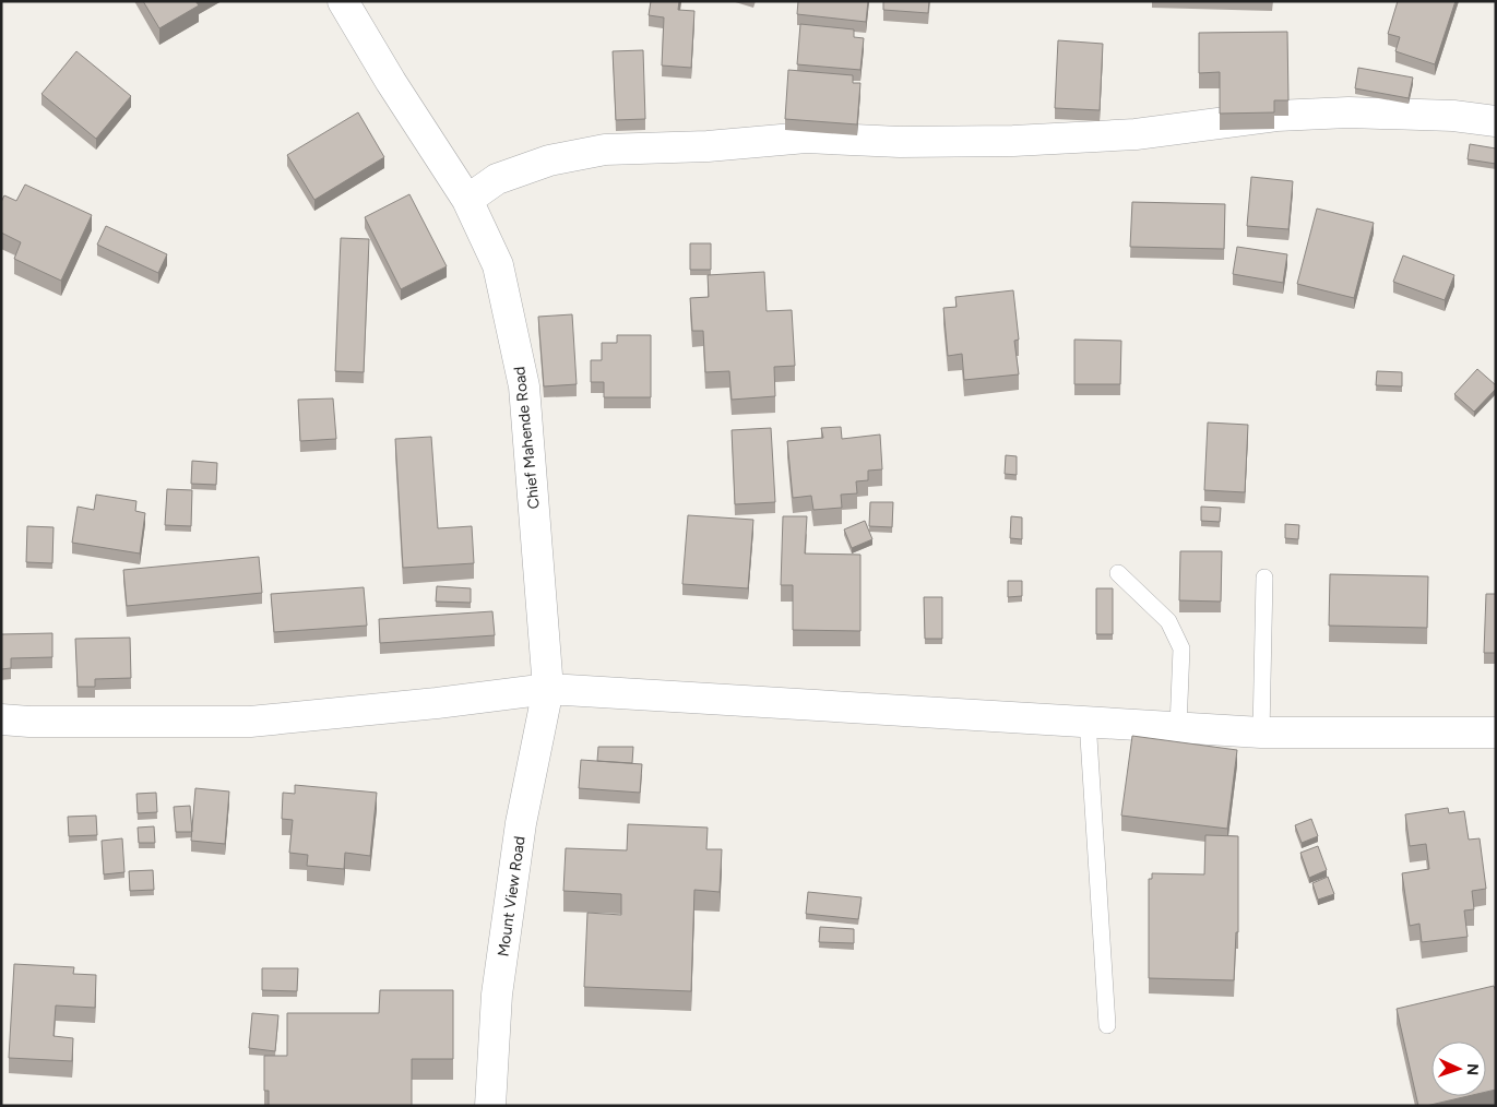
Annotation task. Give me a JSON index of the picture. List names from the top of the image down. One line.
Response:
{"streets":{"street":["Chief Mahende Road","Mount View Road"]},"crossings":[["Chief Mahende Road","Mount View Road"]],"north":"right"}
